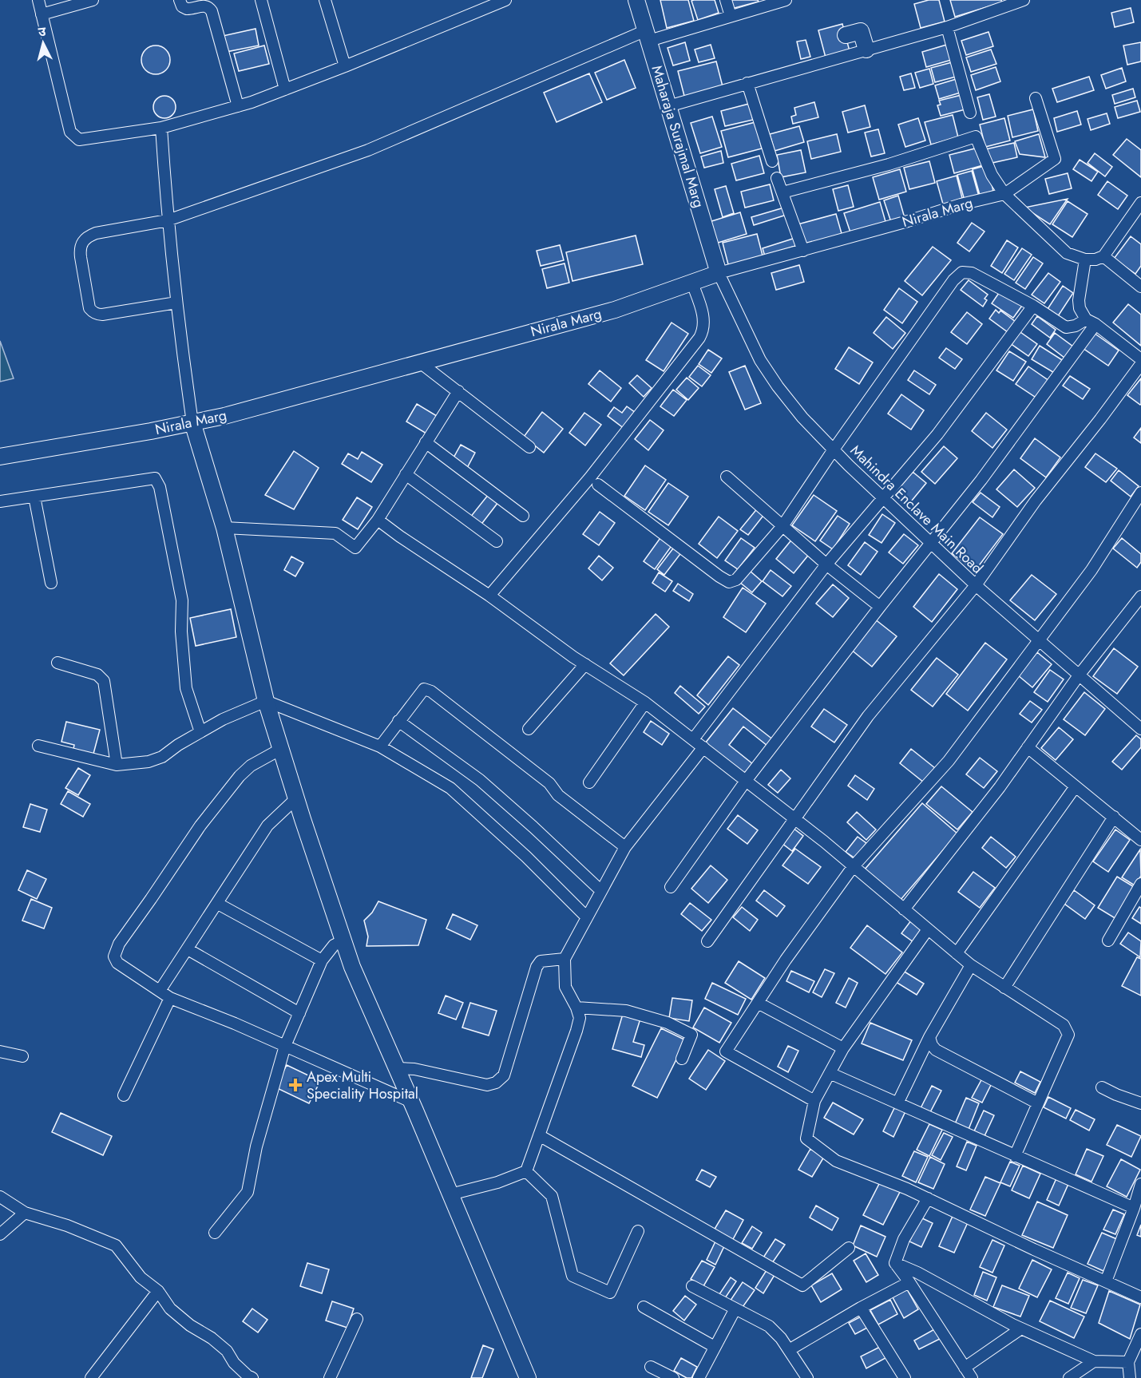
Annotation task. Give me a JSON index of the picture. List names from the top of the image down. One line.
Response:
{"streets":{"street":["Maharaja Surajmal Marg","Nirala Marg","Mahindra Enclave Main Road"]},"crossings":[["Maharaja Surajmal Marg","Nirala Marg"],["Maharaja Surajmal Marg","Mahindra Enclave Main Road"],["Nirala Marg","Mahindra Enclave Main Road"]],"places":{"health":["Apex Multi Speciality Hospital"]},"north":"top"}
